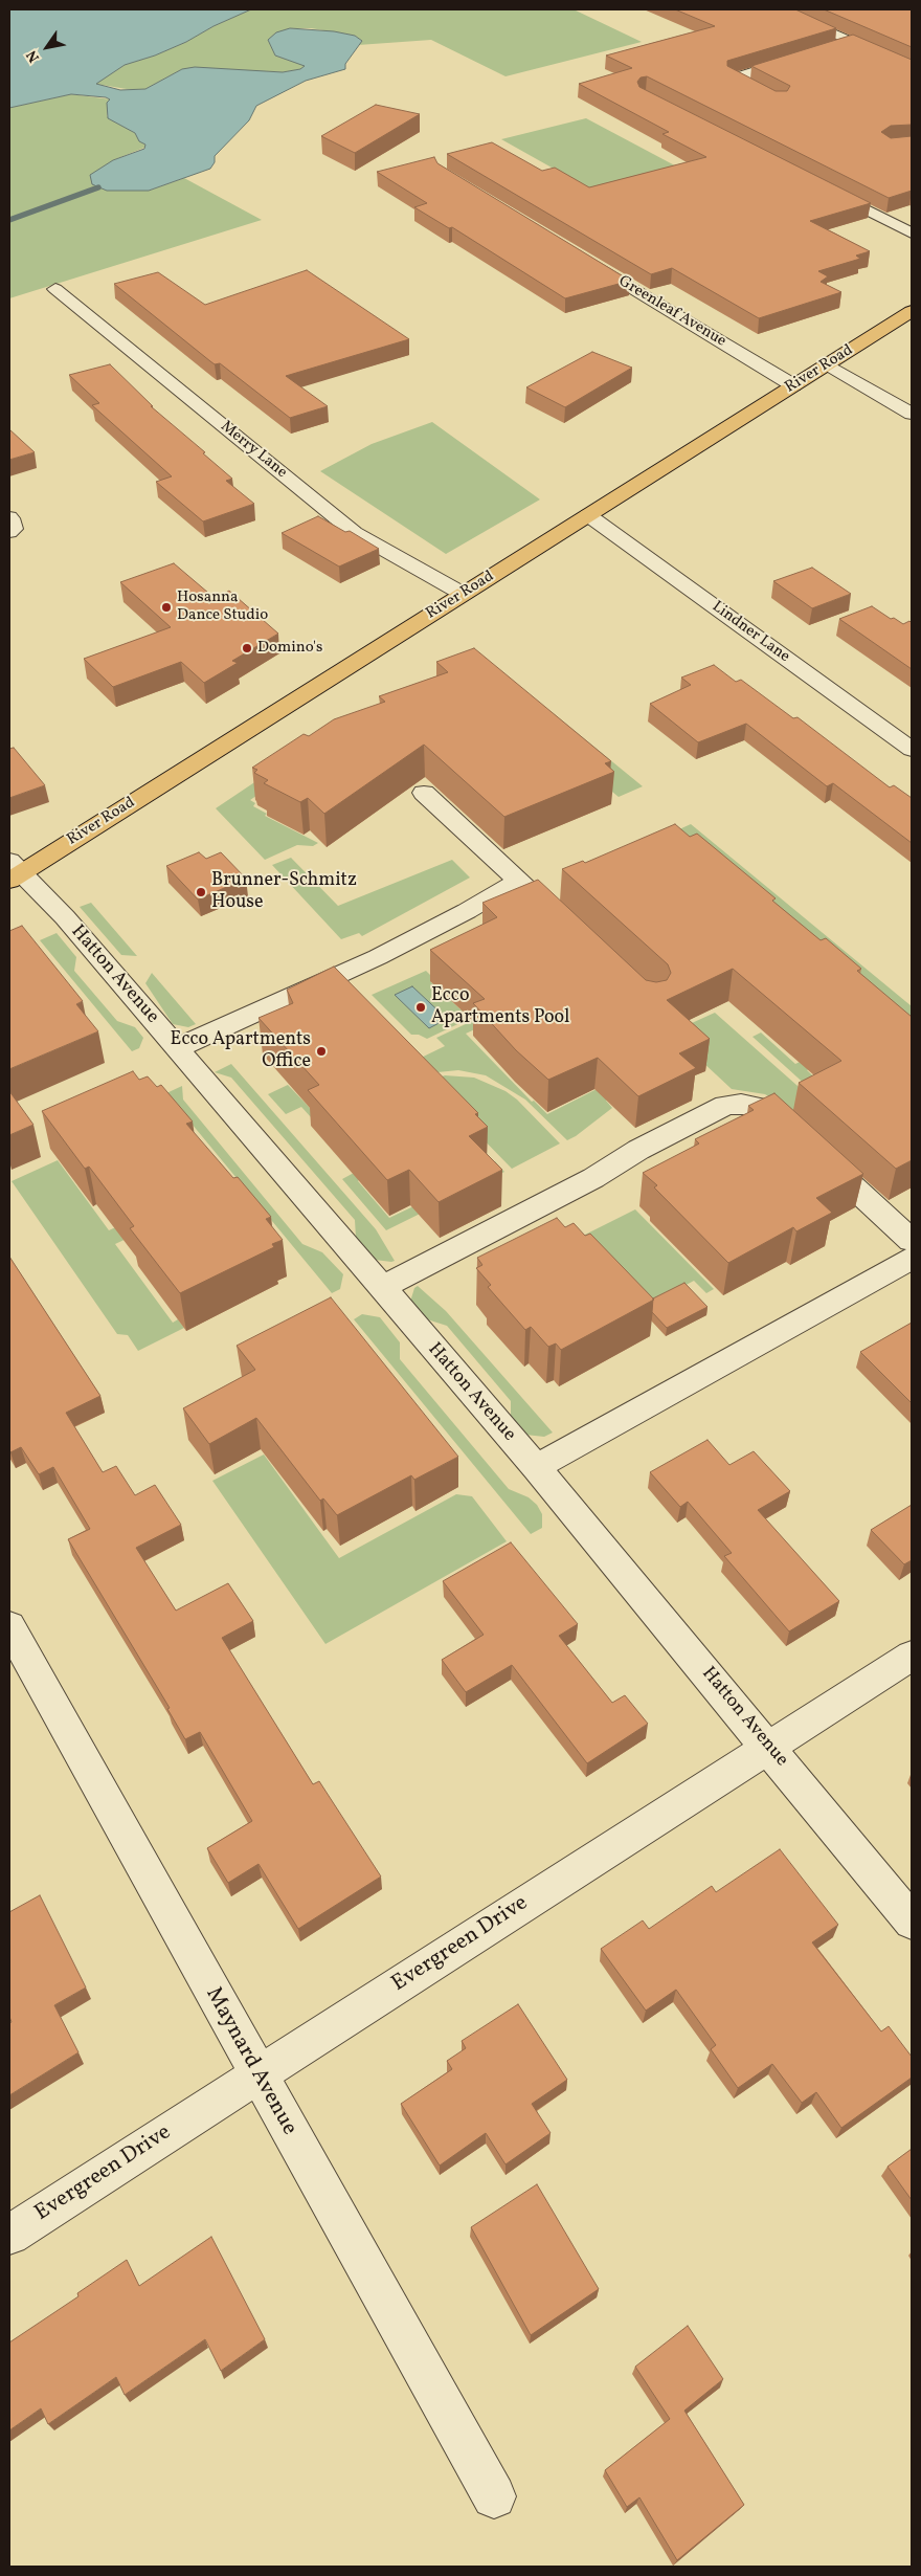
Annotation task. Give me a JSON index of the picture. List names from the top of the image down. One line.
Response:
{"streets":{"main road":["River Road"],"street":["Greenleaf Avenue","Merry Lane","Lindner Lane","Hatton Avenue","Evergreen Drive","Maynard Avenue"]},"crossings":[["Greenleaf Avenue","River Road"],["River Road","Merry Lane"],["River Road","Lindner Lane"],["River Road","Hatton Avenue"],["Hatton Avenue","Evergreen Drive"],["Evergreen Drive","Maynard Avenue"]],"places":["Hosanna Dance Studio","Domino's","Brunner-Schmitz House","Ecco Apartments Pool","Ecco Apartments Office"],"north":"bottom left"}
